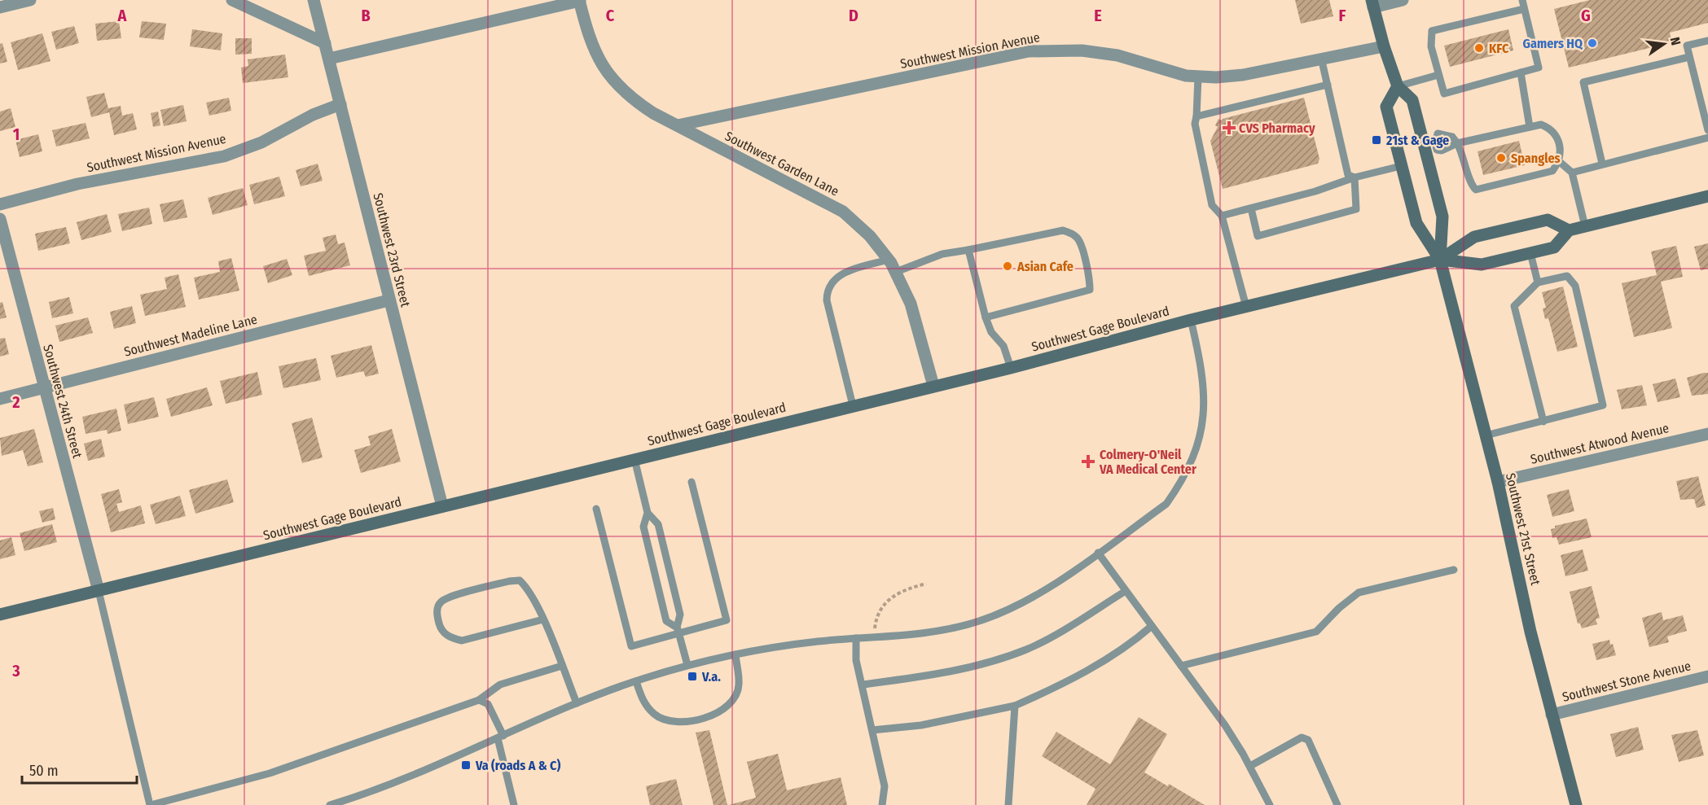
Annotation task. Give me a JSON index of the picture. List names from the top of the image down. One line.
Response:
{"streets":{"main road":["Southwest Gage Boulevard","Southwest 21st Street"],"street":["Southwest Mission Avenue","Southwest Garden Lane","Southwest 23rd Street","Southwest Madeline Lane","Southwest 24th Street","Southwest Atwood Avenue","Southwest Stone Avenue"]},"crossings":[["Southwest Mission Avenue","Southwest Garden Lane"],["Southwest Mission Avenue","Southwest 23rd Street"],["Southwest Mission Avenue","Southwest 21st Street"],["Southwest Garden Lane","Southwest Gage Boulevard"],["Southwest 23rd Street","Southwest Gage Boulevard"],["Southwest 23rd Street","Southwest Madeline Lane"],["Southwest Gage Boulevard","Southwest 24th Street"],["Southwest Gage Boulevard","Southwest 21st Street"],["Southwest Madeline Lane","Southwest 24th Street"],["Southwest Atwood Avenue","Southwest 21st Street"],["Southwest 21st Street","Southwest Stone Avenue"]],"places":{"other":["Gamers HQ","KFC","Spangles","Asian Cafe"],"health":["CVS Pharmacy","Colmery-O'Neil VA Medical Center"],"transit":["21st & Gage","V.a.","Va (roads A & C)"]},"scale_bar":"50 m","north":"right","grid":{"columns":["A","B","C","D","E","F","G"],"rows":["1","2","3"]}}
